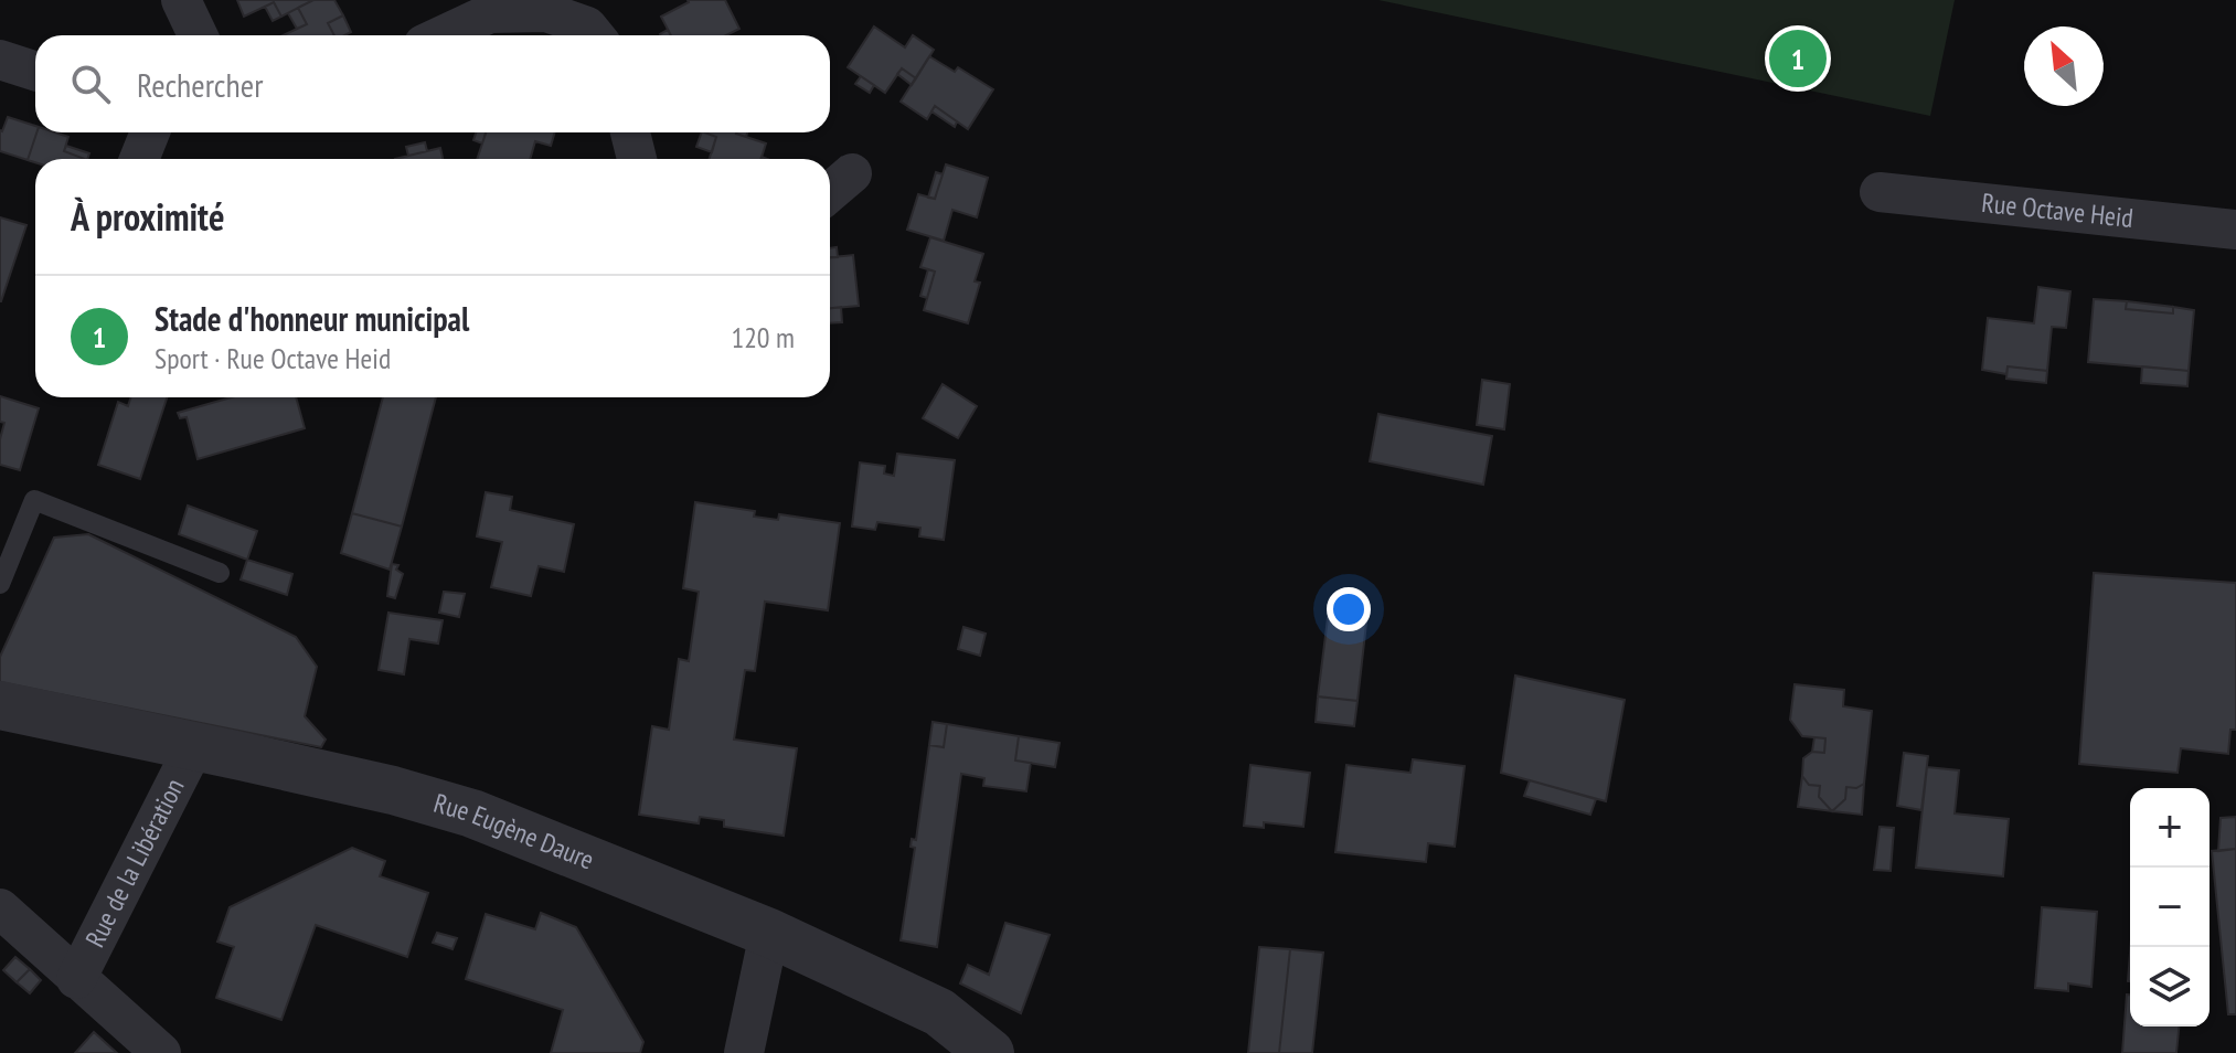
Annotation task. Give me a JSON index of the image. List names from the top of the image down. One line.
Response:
{"streets":{"street":["Rue Octave Heid","Rue Eugène Daure","Rue de la Libération"]},"crossings":[["Rue Eugène Daure","Rue de la Libération"]],"north":"top left","page":{"pins":"1","search":"Rechercher","heading":"À proximité","list":[{"mark":"1","name":"Stade d'honneur municipal","note":"Sport · Rue Octave Heid","value":"120 m"}],"map_buttons":["+","−"]}}
